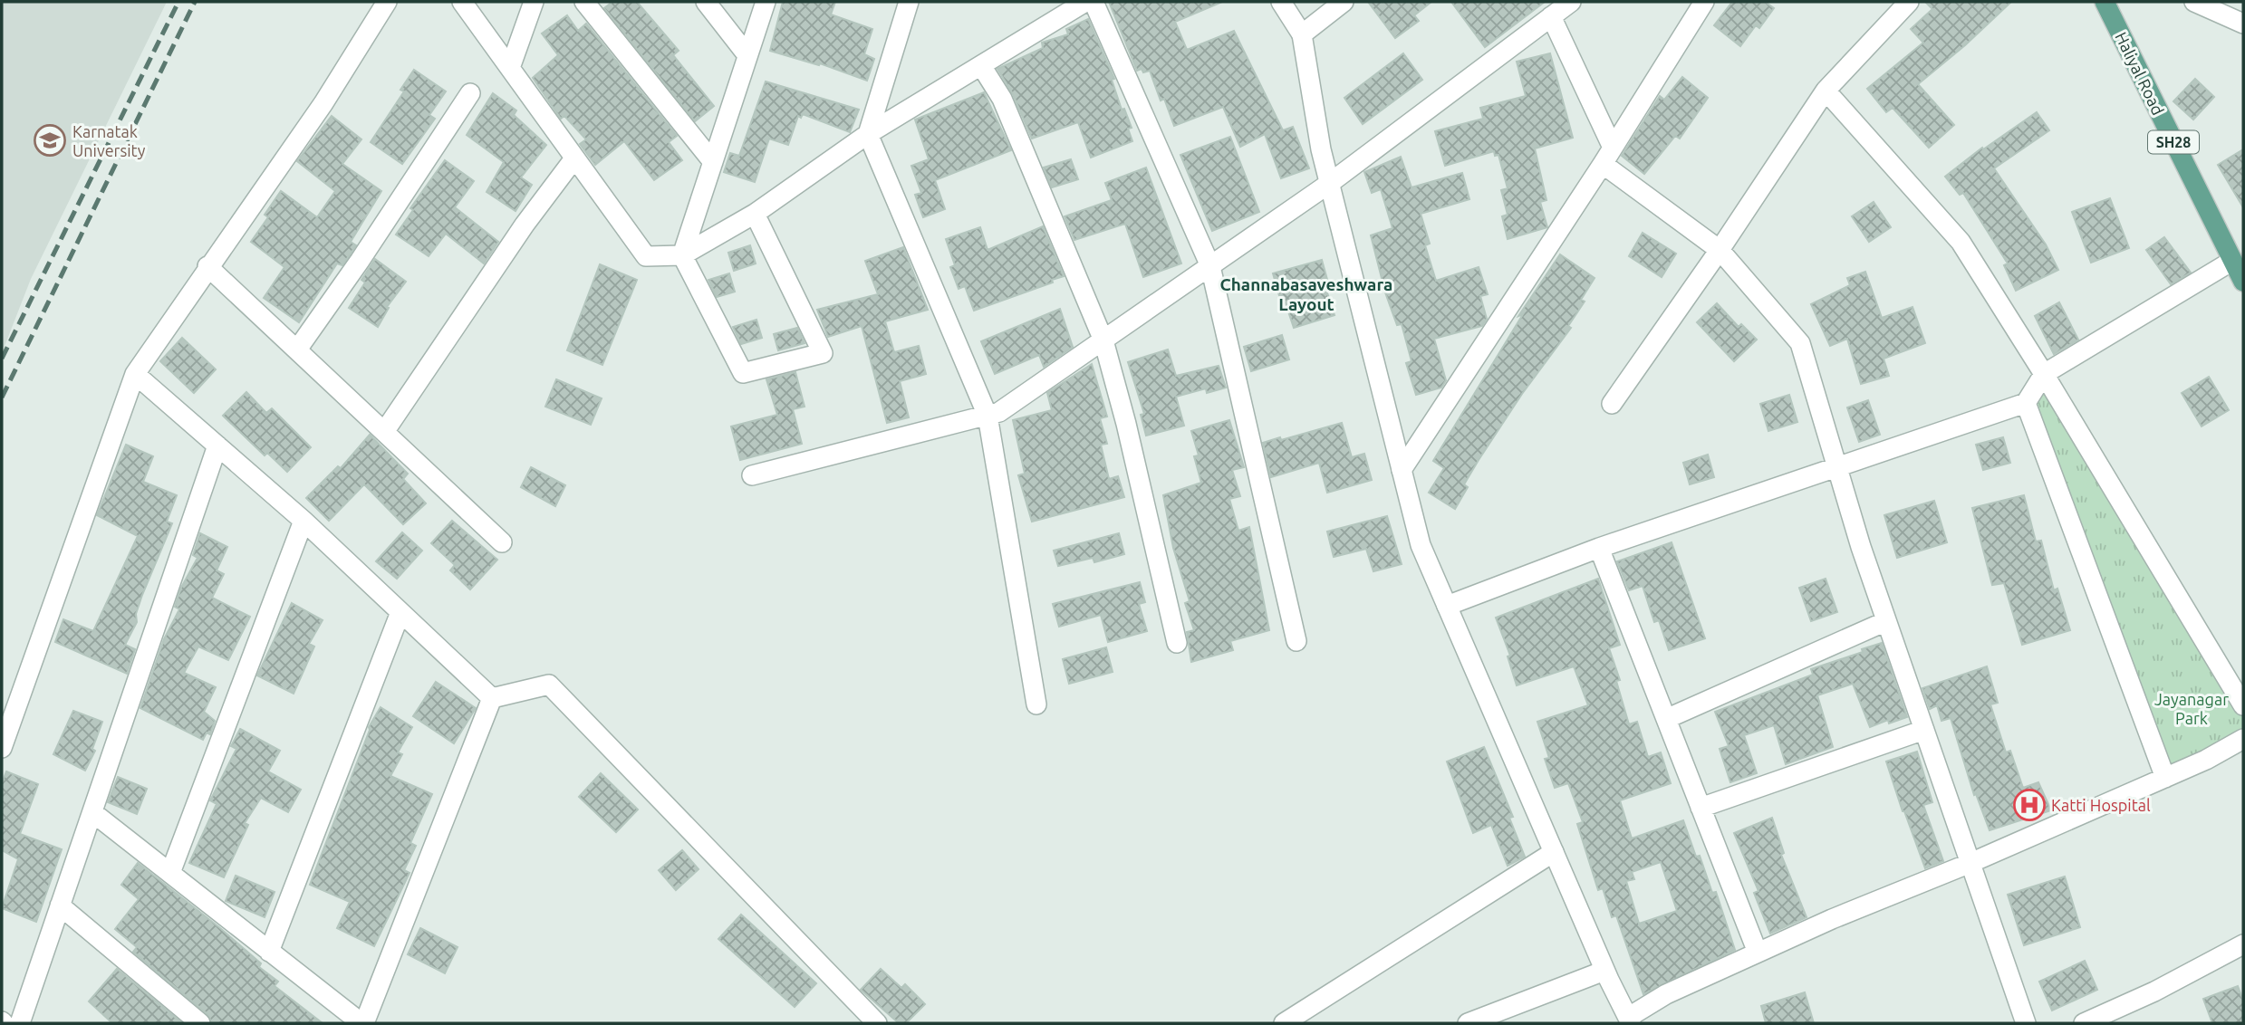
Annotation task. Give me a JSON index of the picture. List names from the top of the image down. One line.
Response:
{"streets":{"main road":["Haliyal Road","SH28"]},"districts":["Channabasaveshwara Layout"],"parks":["Jayanagar Park"],"places":{"school or university":["Karnatak University"],"hospital":["Katti Hospital"]}}
